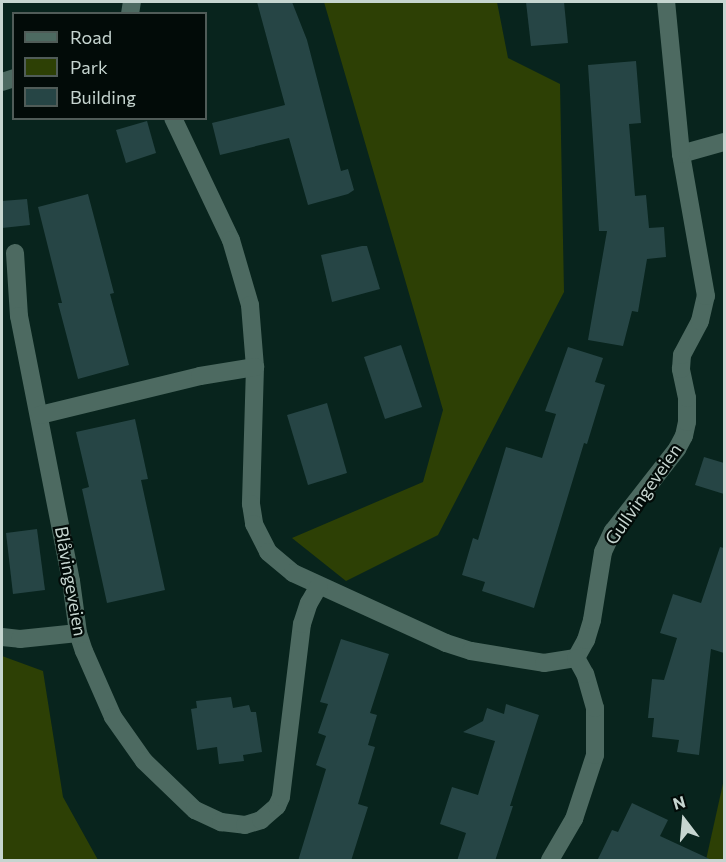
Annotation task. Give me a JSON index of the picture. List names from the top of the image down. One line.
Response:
{"streets":{"street":["Gullvingeveien","Blåvingeveien"]},"legend":["Road","Park","Building"],"north":"top"}
